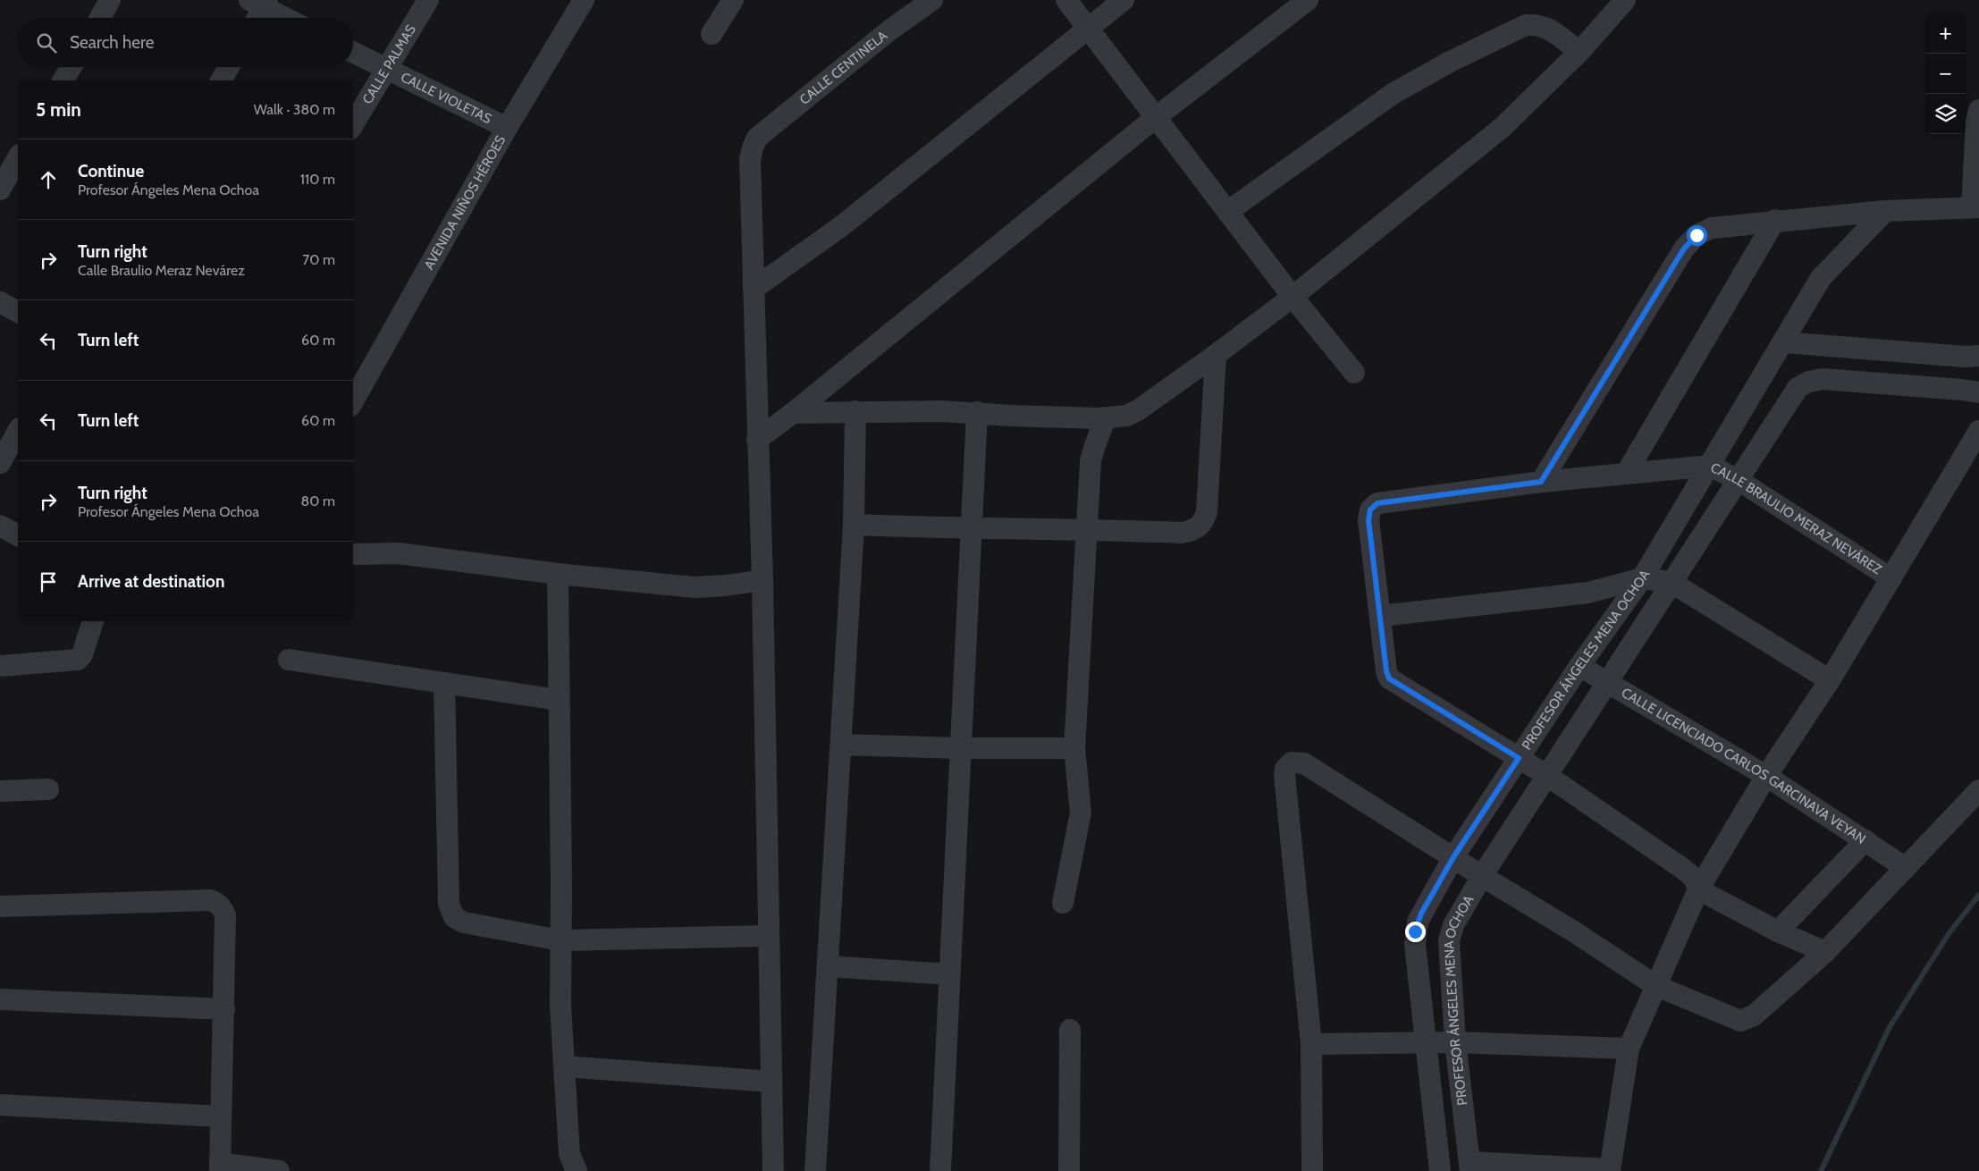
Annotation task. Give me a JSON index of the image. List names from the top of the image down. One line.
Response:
{"streets":{"street":["CALLE PALMAS","CALLE CENTINELA","CALLE VIOLETAS","AVENIDA NIÑOS HÉROES","CALLE BRAULIO MERAZ NEVÁREZ","PROFESOR ÁNGELES MENA OCHOA","CALLE LICENCIADO CARLOS GARCINAVA VEYAN"]},"crossings":[["CALLE PALMAS","CALLE VIOLETAS"],["CALLE VIOLETAS","AVENIDA NIÑOS HÉROES"],["CALLE BRAULIO MERAZ NEVÁREZ","PROFESOR ÁNGELES MENA OCHOA"],["PROFESOR ÁNGELES MENA OCHOA","CALLE LICENCIADO CARLOS GARCINAVA VEYAN"]],"page":{"map_buttons":["+","−"],"search":"Search here","heading":["5 min","Walk · 380 m"],"list":[["Continue","Profesor Ángeles Mena Ochoa","110 m"],["Turn right","Calle Braulio Meraz Nevárez","70 m"],["Turn left","60 m"],["Turn left","60 m"],["Turn right","Profesor Ángeles Mena Ochoa","80 m"],"Arrive at destination"]}}
